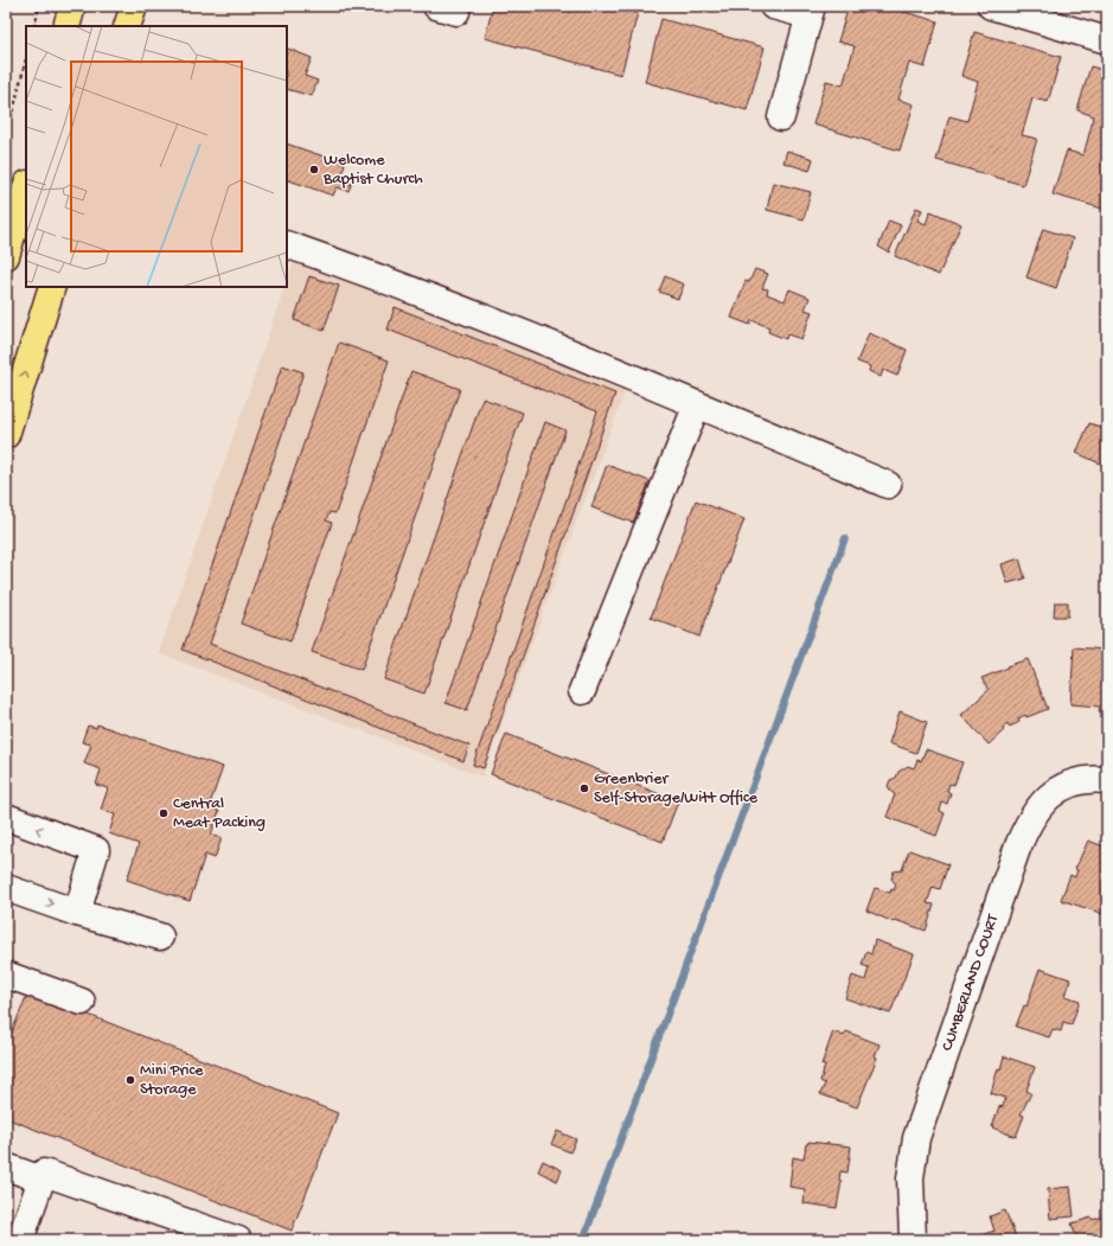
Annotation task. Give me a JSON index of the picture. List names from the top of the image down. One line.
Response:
{"streets":{"street":["CUMBERLAND COURT"]},"places":["Welcome Baptist Church","Greenbrier Self-Storage/Witt Office","Central Meat Packing","Mini Price Storage"]}
